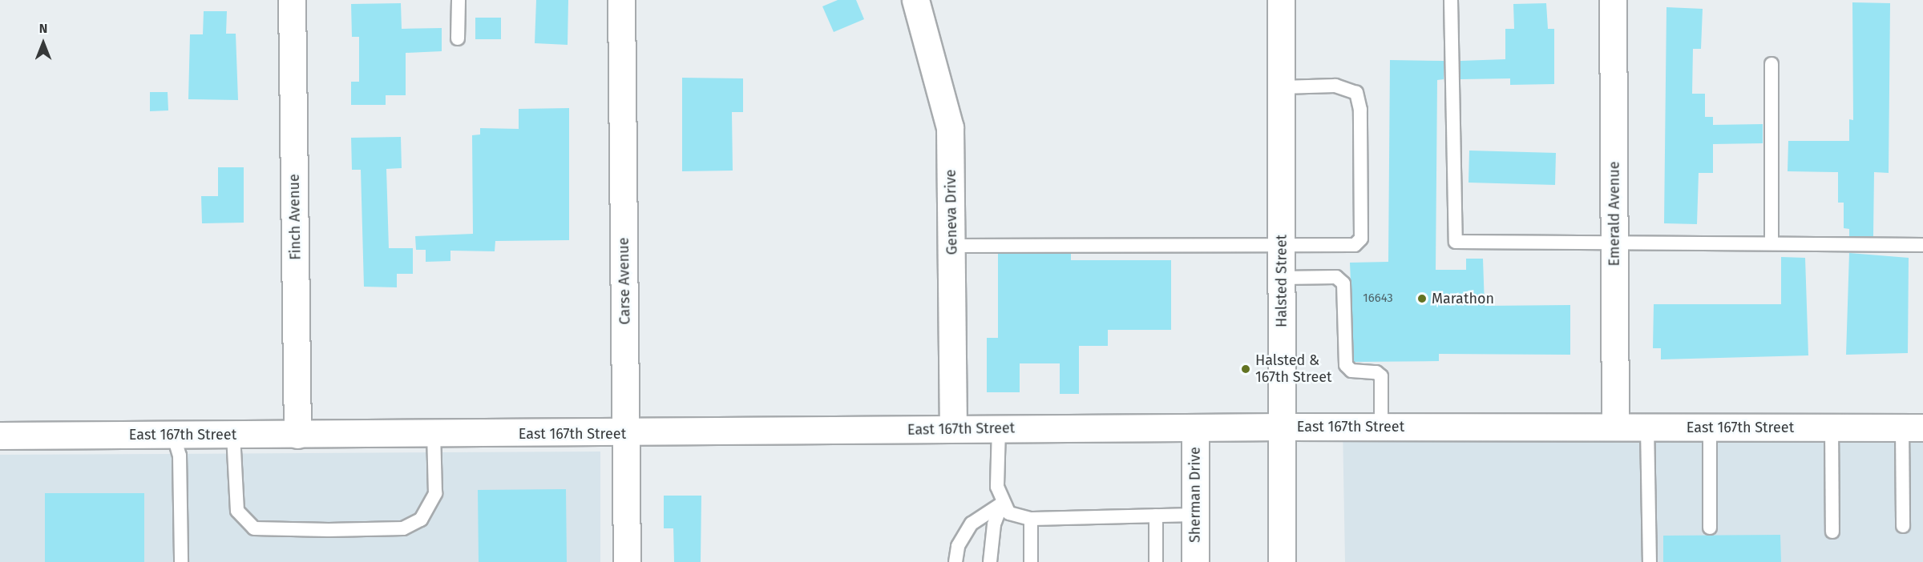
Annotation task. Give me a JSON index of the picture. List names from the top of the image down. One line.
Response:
{"streets":{"street":["Geneva Drive","Emerald Avenue","Finch Avenue","Carse Avenue","Halsted Street","East 167th Street","Sherman Drive"]},"crossings":[["Geneva Drive","East 167th Street"],["Emerald Avenue","East 167th Street"],["Finch Avenue","East 167th Street"],["Carse Avenue","East 167th Street"],["Halsted Street","East 167th Street"],["East 167th Street","Sherman Drive"]],"places":["Marathon","Halsted & 167th Street"],"house_numbers":["16643"],"north":"top"}
